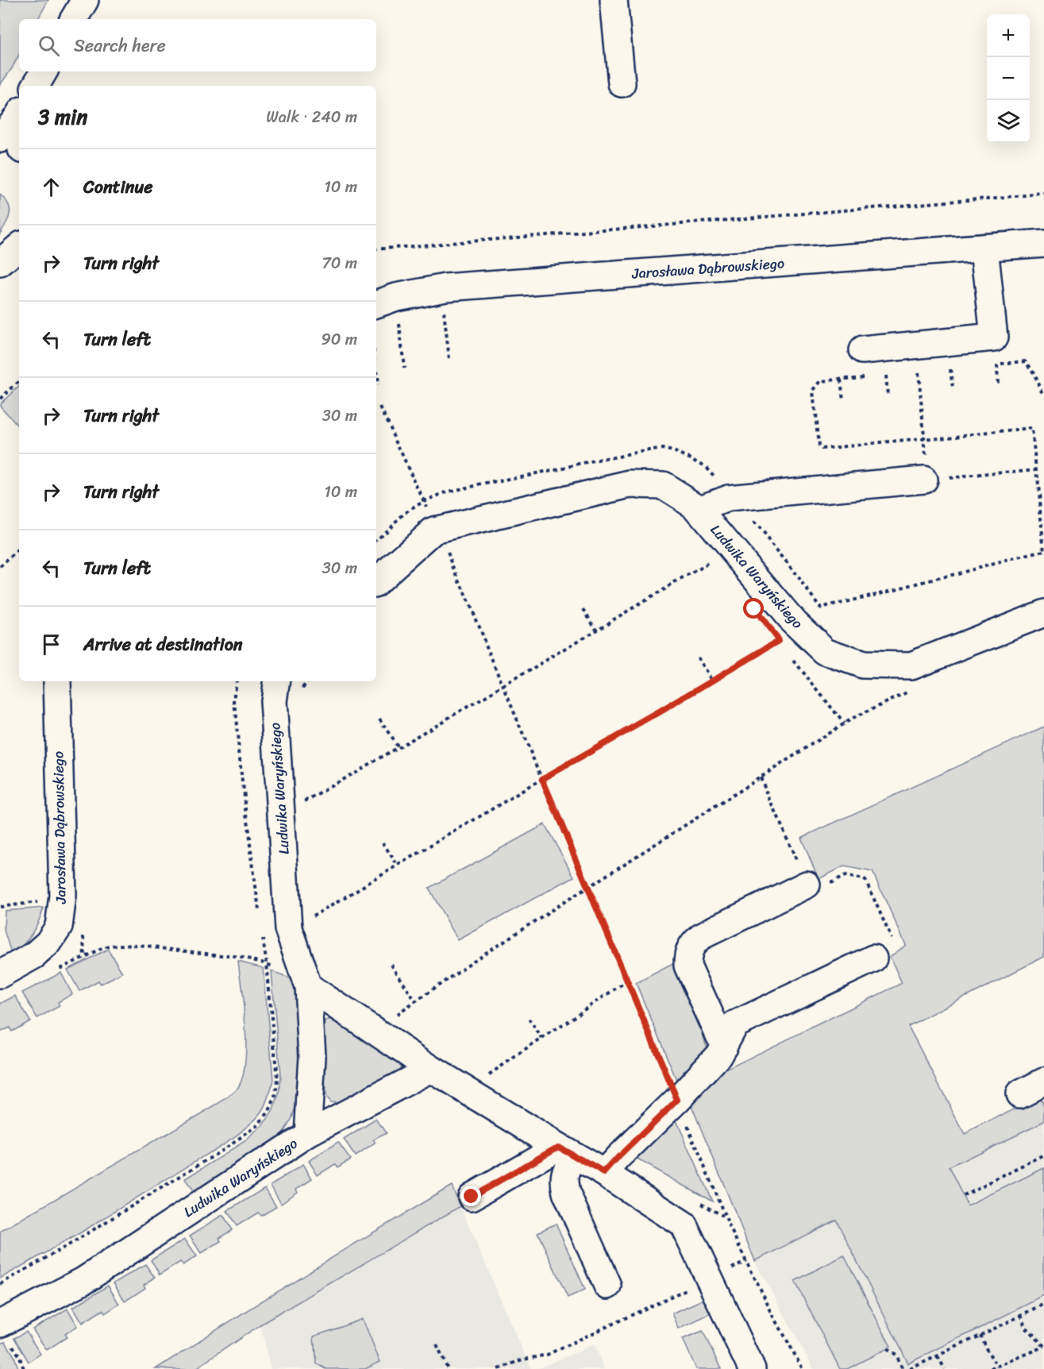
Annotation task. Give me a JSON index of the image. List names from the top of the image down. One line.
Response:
{"streets":{"street":["Jarosława Dąbrowskiego","Ludwika Waryńskiego"]},"page":{"map_buttons":["+","−"],"search":"Search here","heading":["3 min","Walk · 240 m"],"list":[["Continue","10 m"],["Turn right","70 m"],["Turn left","90 m"],["Turn right","30 m"],["Turn right","10 m"],["Turn left","30 m"],"Arrive at destination"]}}
